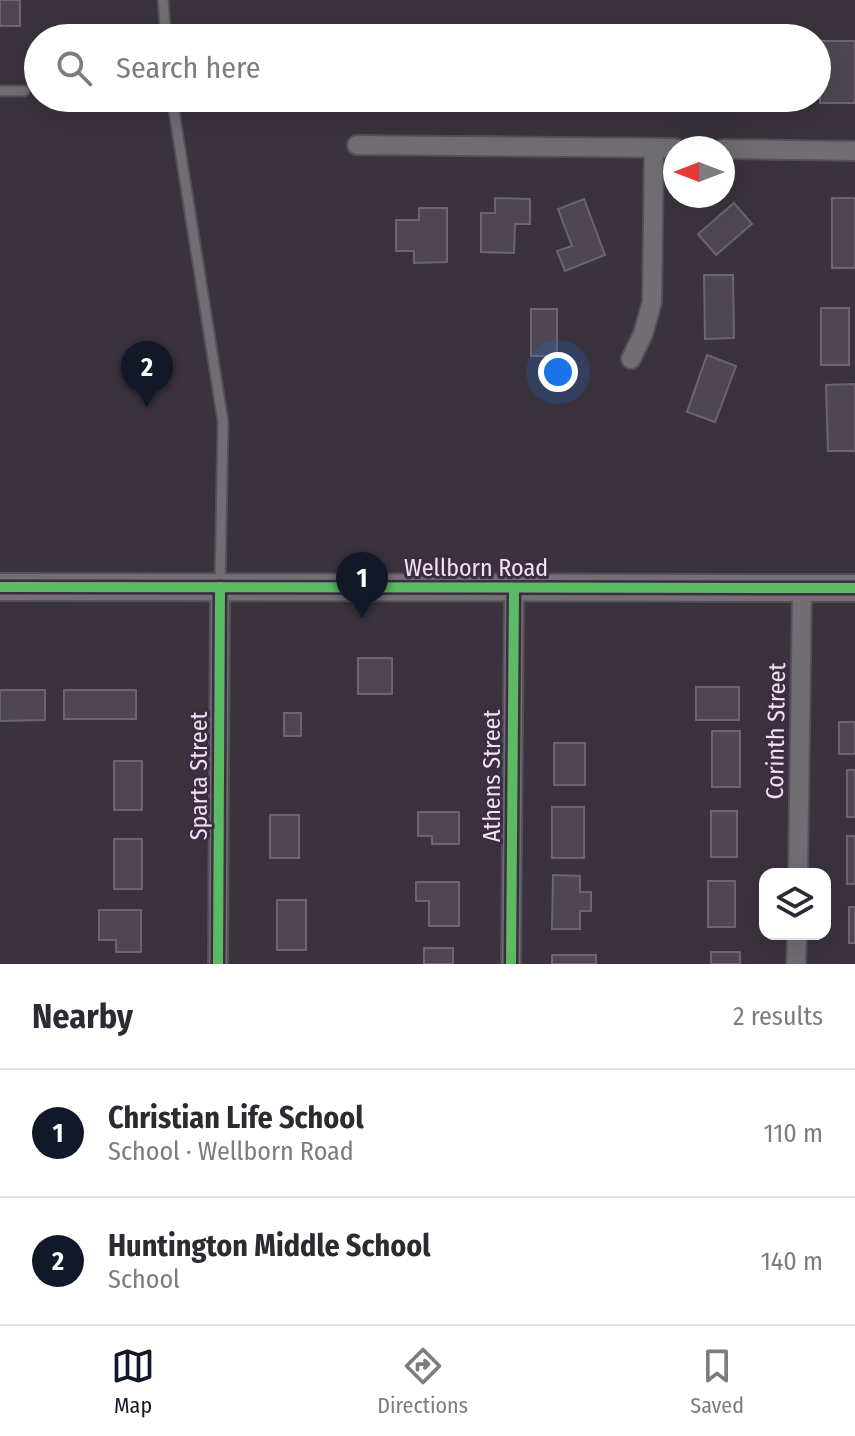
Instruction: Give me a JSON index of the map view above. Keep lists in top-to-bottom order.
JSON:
{
  "streets": {
    "street": [
      "Wellborn Road",
      "Corinth Street",
      "Sparta Street",
      "Athens Street"
    ]
  },
  "crossings": [
    ["Wellborn Road", "Corinth Street"],
    ["Wellborn Road", "Sparta Street"],
    ["Wellborn Road", "Athens Street"]
  ],
  "north": "left",
  "page": {
    "search": "Search here",
    "pins": ["2", "1"],
    "heading": ["Nearby", "2 results"],
    "list": [
      {
        "mark": "1",
        "name": "Christian Life School",
        "note": "School · Wellborn Road",
        "value": "110 m"
      },
      {
        "mark": "2",
        "name": "Huntington Middle School",
        "note": "School",
        "value": "140 m"
      }
    ],
    "nav": ["Map", "Directions", "Saved"]
  }
}
